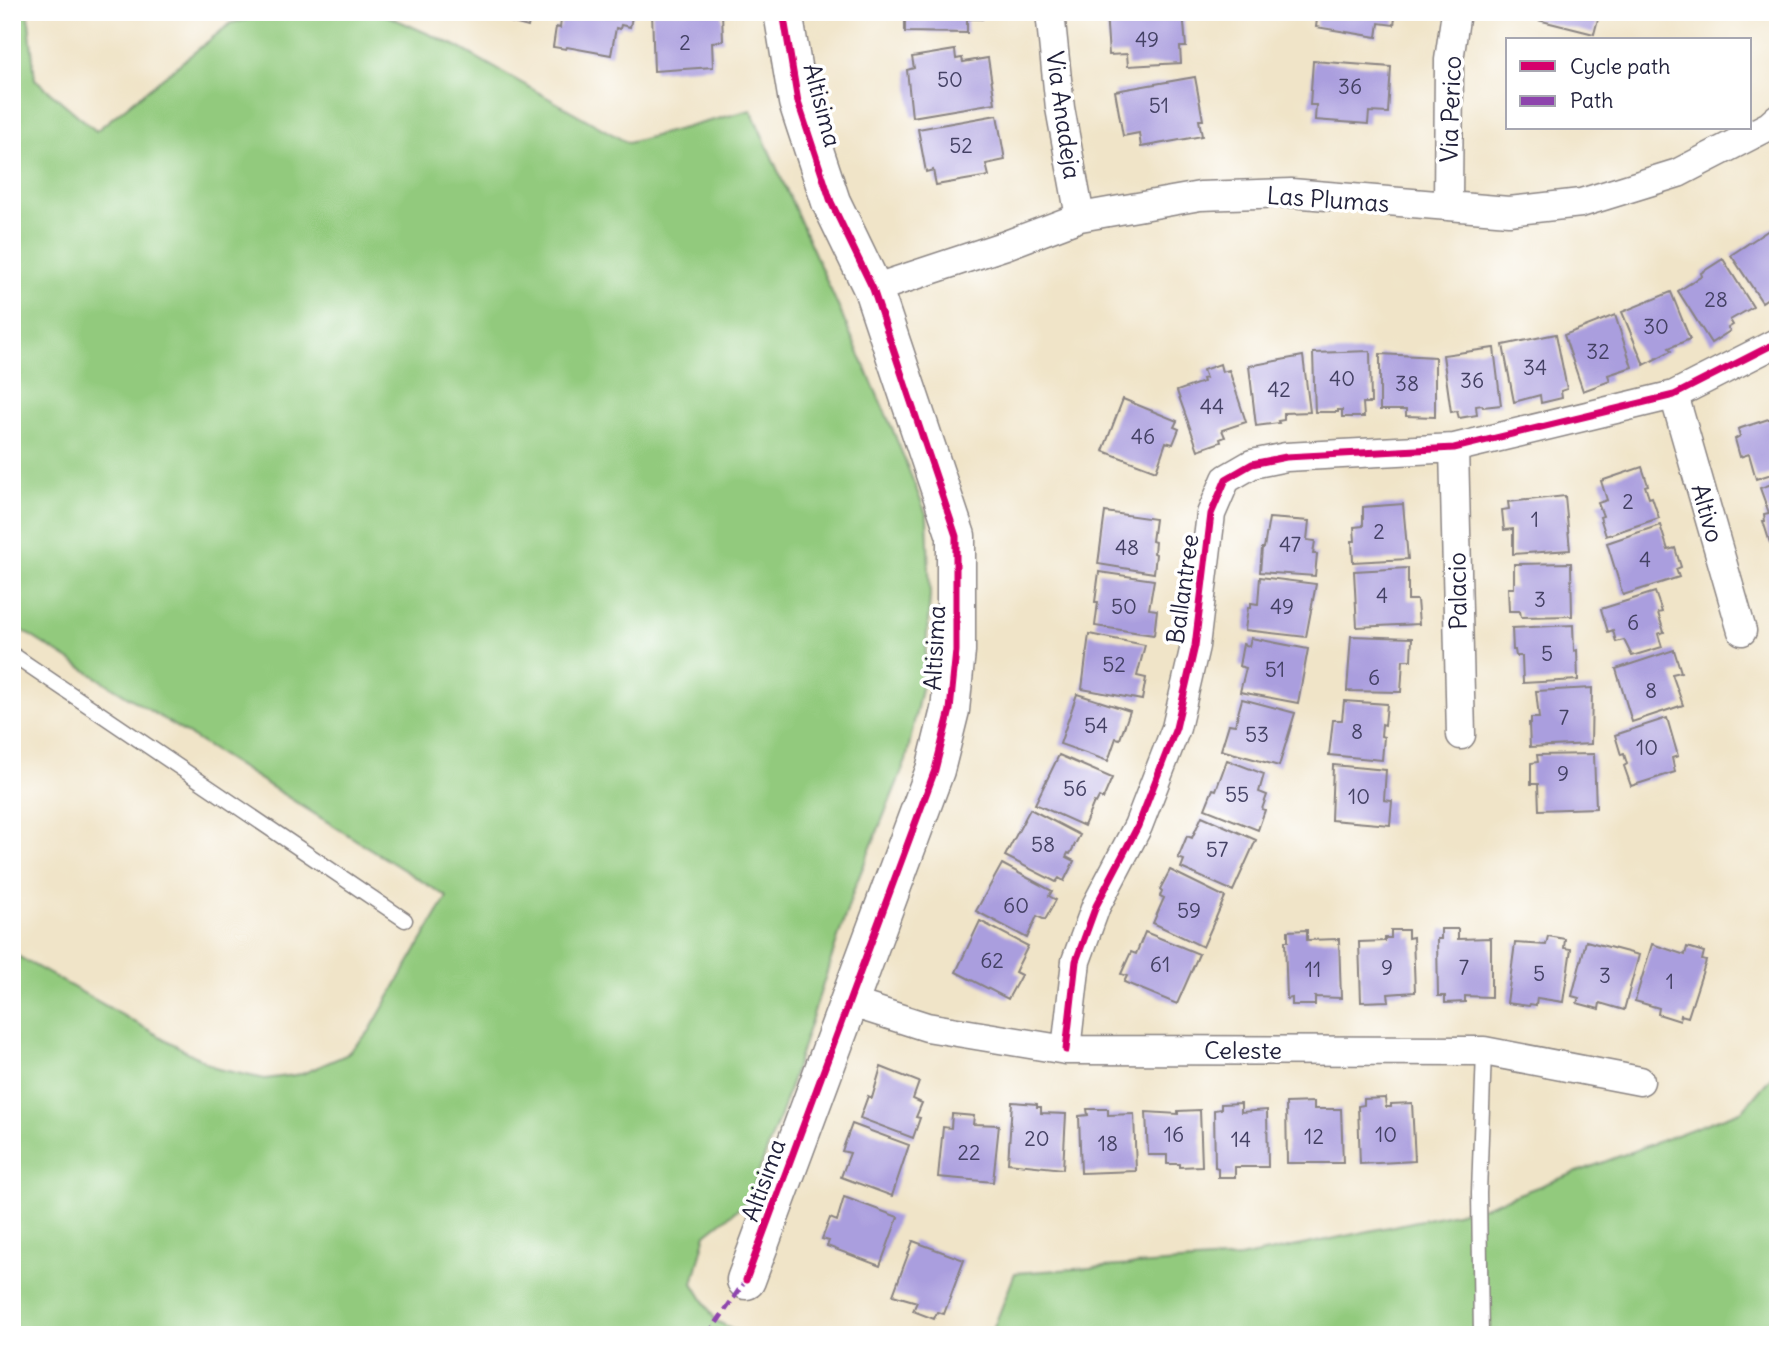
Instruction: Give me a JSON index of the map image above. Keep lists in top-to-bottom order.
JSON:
{
  "streets": {
    "street": [
      "Altisima",
      "Via Perico",
      "Via Anadeja",
      "Las Plumas",
      "Altivo",
      "Ballantree",
      "Palacio",
      "Celeste"
    ]
  },
  "crossings": [
    ["Altisima", "Las Plumas"],
    ["Altisima", "Celeste"],
    ["Via Perico", "Las Plumas"],
    ["Via Anadeja", "Las Plumas"],
    ["Altivo", "Ballantree"],
    ["Ballantree", "Palacio"],
    ["Ballantree", "Celeste"]
  ],
  "house_numbers": [
    "49",
    "2",
    "50",
    "36",
    "51",
    "52",
    "28",
    "30",
    "32",
    "34",
    "40",
    "36",
    "38",
    "42",
    "44",
    "46",
    "2",
    "1",
    "2",
    "47",
    "48",
    "4",
    "4",
    "3",
    "50",
    "49",
    "6",
    "5",
    "52",
    "51",
    "6",
    "8",
    "7",
    "54",
    "8",
    "53",
    "10",
    "9",
    "56",
    "55",
    "10",
    "58",
    "57",
    "60",
    "59",
    "62",
    "61",
    "9",
    "7",
    "11",
    "5",
    "3",
    "1",
    "16",
    "10",
    "12",
    "20",
    "14",
    "18",
    "22"
  ],
  "legend": ["Cycle path", "Path"]
}
